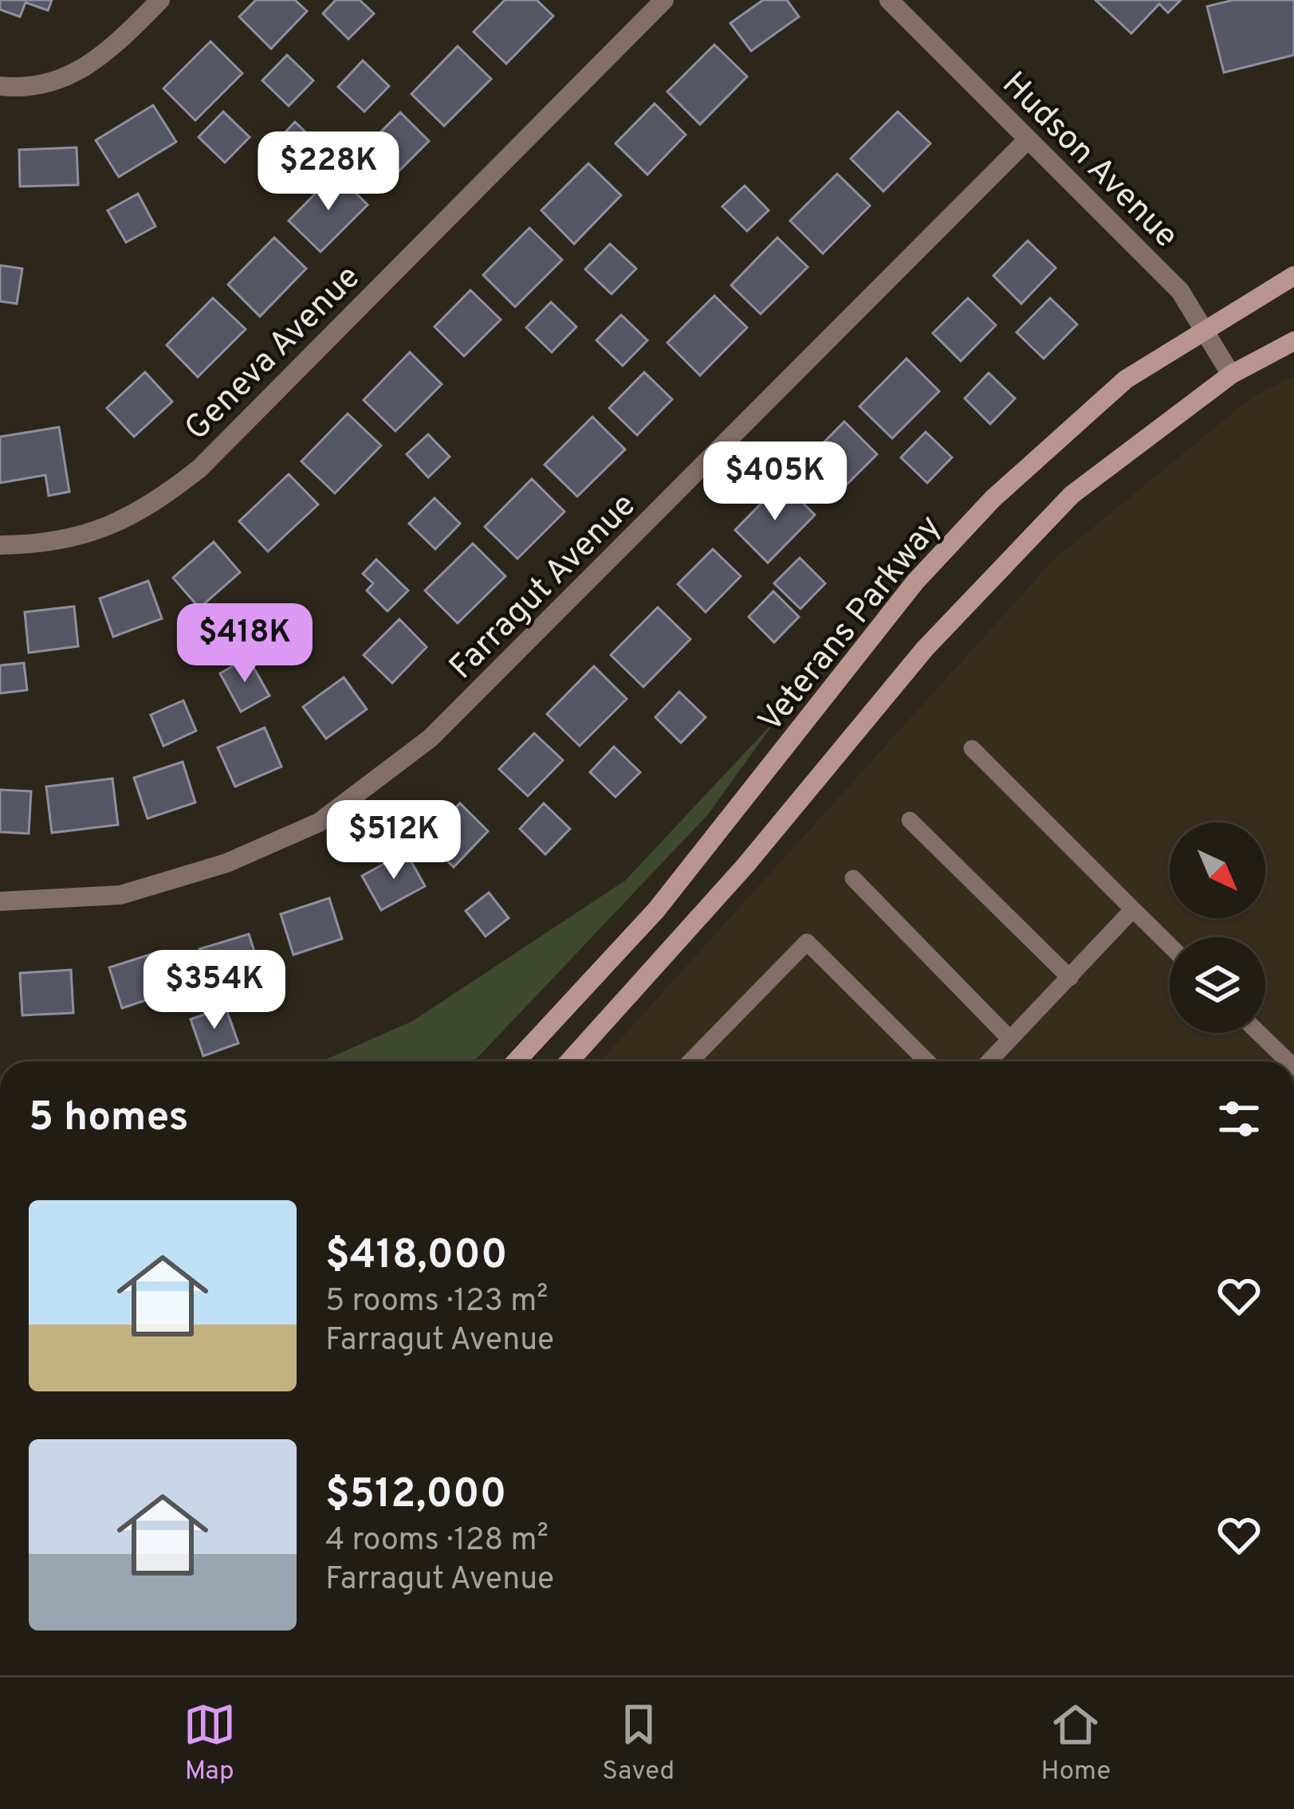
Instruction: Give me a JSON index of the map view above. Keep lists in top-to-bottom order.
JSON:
{
  "streets": {
    "main road": ["Veterans Parkway"],
    "street": ["Hudson Avenue", "Geneva Avenue", "Farragut Avenue"]
  },
  "crossings": [
    ["Hudson Avenue", "Farragut Avenue"],
    ["Hudson Avenue", "Veterans Parkway"]
  ],
  "north": "bottom right",
  "page": {
    "price": [
      "$228K",
      "$405K",
      "$418K",
      "$512K",
      "$354K"
    ],
    "heading": "5 homes",
    "list": [
      {
        "name": "$418,000",
        "note": "5 rooms · 123 m² · Farragut Avenue"
      },
      {
        "name": "$512,000",
        "note": "4 rooms · 128 m² · Farragut Avenue"
      }
    ],
    "tabs": ["Map", "Saved", "Home"]
  }
}
